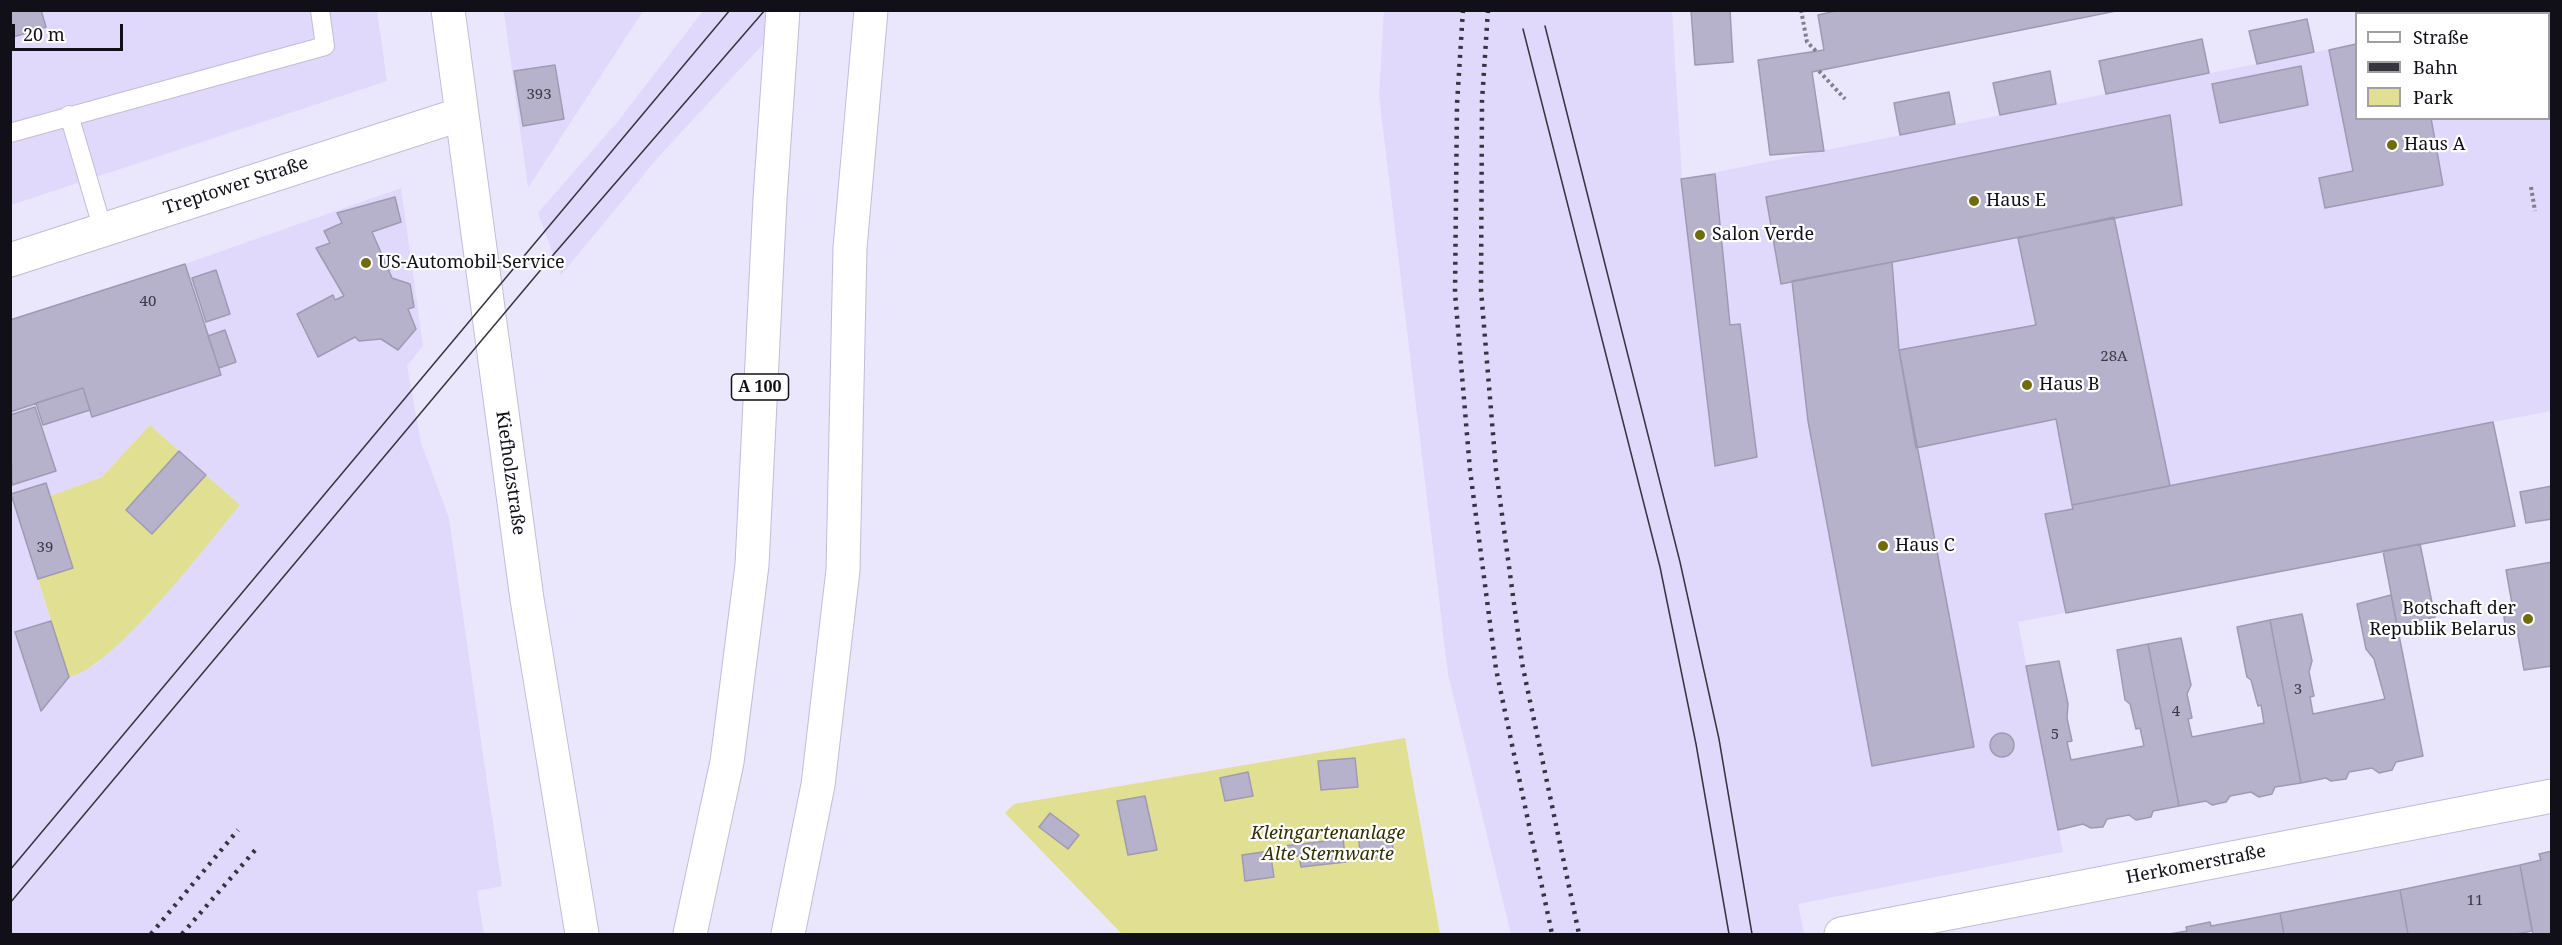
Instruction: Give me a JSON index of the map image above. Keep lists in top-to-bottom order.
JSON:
{
  "streets": {
    "main road": [
      "Treptower Straße",
      "A 100",
      "Kiefholzstraße",
      "Herkomerstraße"
    ]
  },
  "crossings": [
    ["Treptower Straße", "Kiefholzstraße"]
  ],
  "parks": ["Kleingartenanlage Alte Sternwarte"],
  "places": [
    "Haus A",
    "Haus E",
    "Salon Verde",
    "US-Automobil-Service",
    "Haus B",
    "Haus C",
    "Botschaft der Republik Belarus"
  ],
  "house_numbers": [
    "393",
    "40",
    "28A",
    "39",
    "3",
    "4",
    "5",
    "11"
  ],
  "legend": ["Straße", "Bahn", "Park"],
  "scale_bar": "20 m"
}
